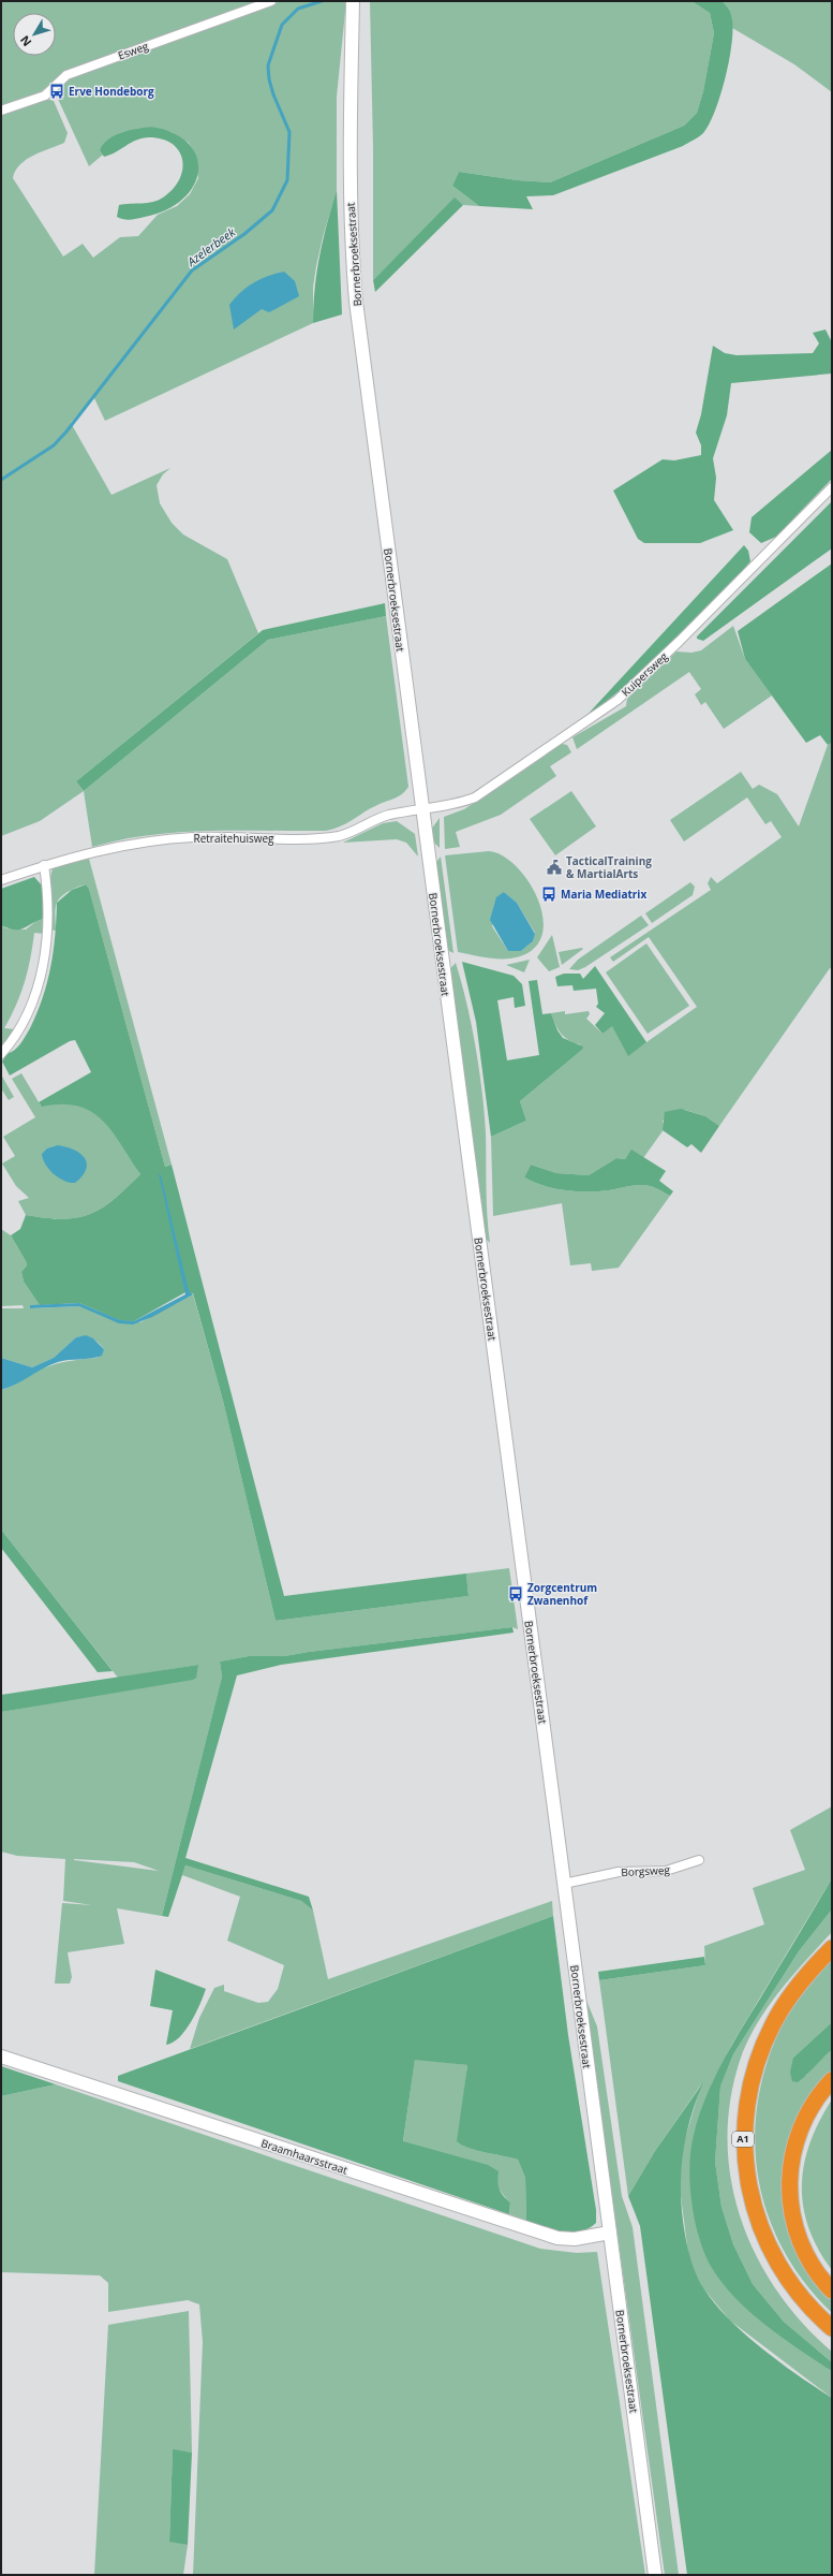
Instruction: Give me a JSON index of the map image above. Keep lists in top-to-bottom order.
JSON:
{
  "streets": {
    "highway": ["A1"],
    "main road": ["Bornerbroeksestraat", "Braamhaarsstraat"],
    "street": [
      "Esweg",
      "Kuipersweg",
      "Retraitehuisweg",
      "Borgsweg"
    ]
  },
  "crossings": [
    ["Bornerbroeksestraat", "Kuipersweg"],
    ["Bornerbroeksestraat", "Retraitehuisweg"],
    ["Bornerbroeksestraat", "Borgsweg"],
    ["Bornerbroeksestraat", "Braamhaarsstraat"],
    ["Kuipersweg", "Retraitehuisweg"]
  ],
  "water": ["Azelerbeek"],
  "places": {
    "bus stop": ["Erve Hondeborg", "Maria Mediatrix", "Zorgcentrum Zwanenhof"],
    "public building": ["TacticalTraining & MartialArts"]
  },
  "north": "bottom left"
}
